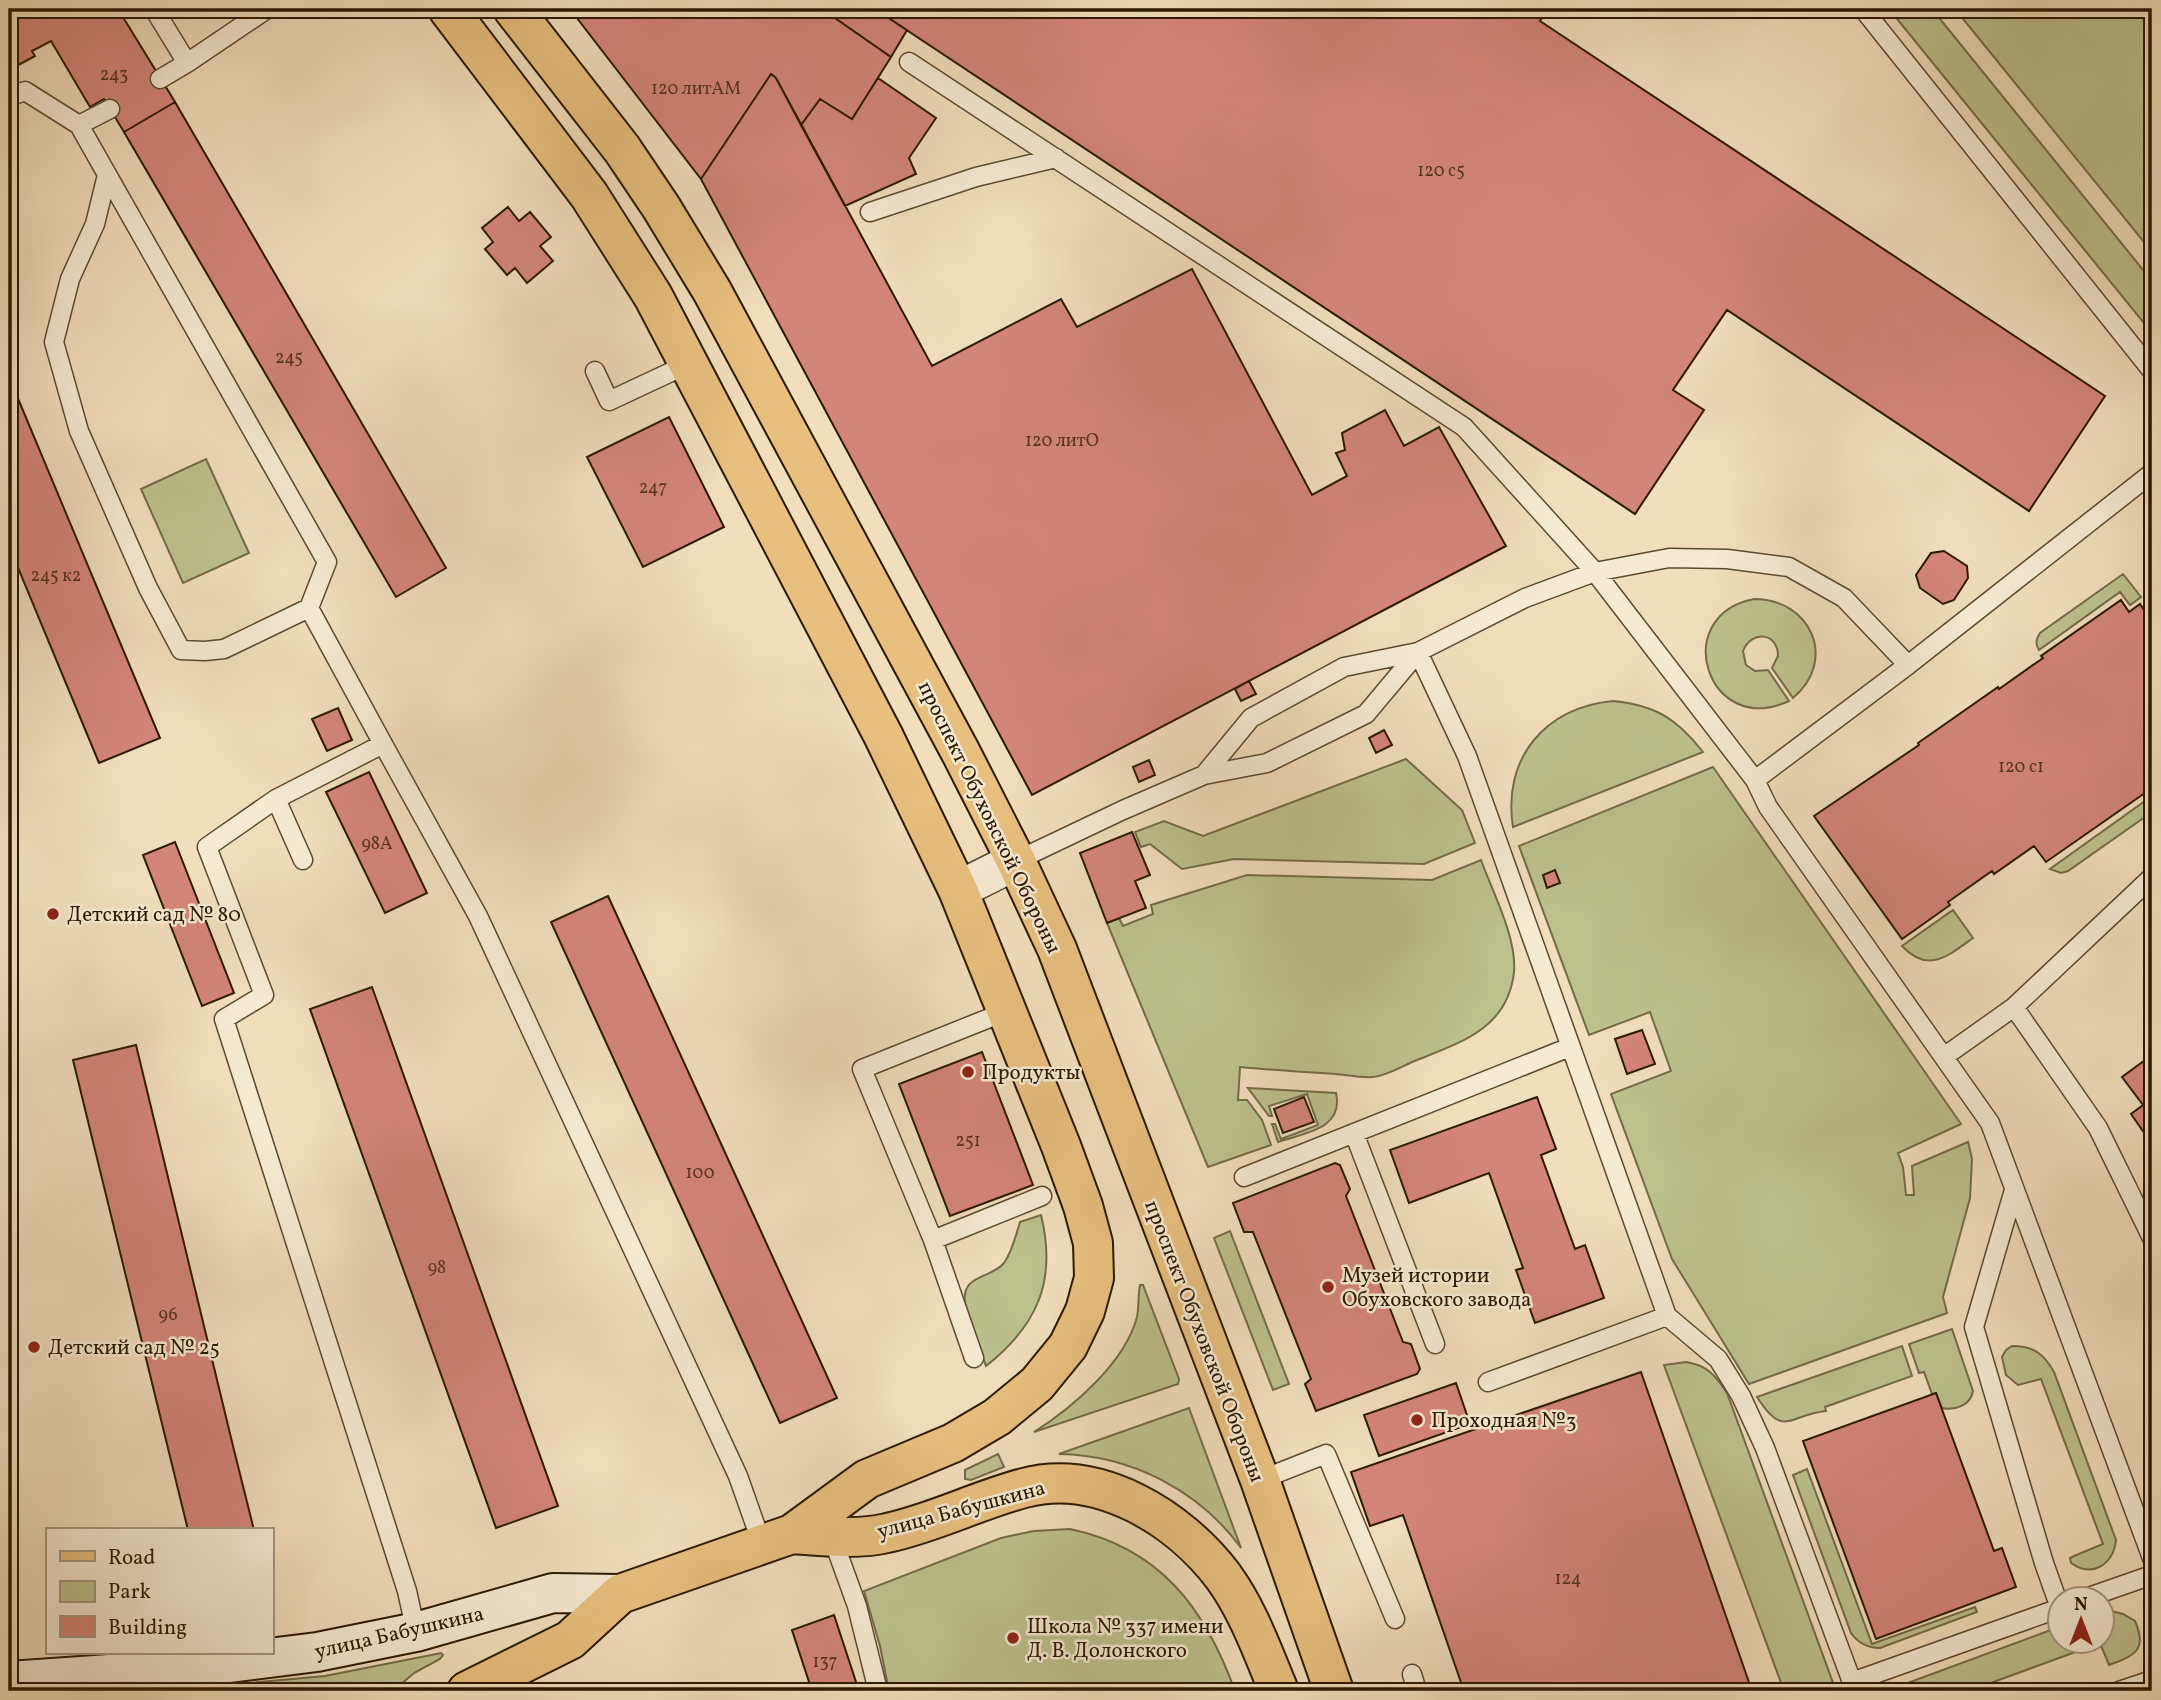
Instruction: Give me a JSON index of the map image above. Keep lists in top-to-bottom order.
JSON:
{
  "streets": {
    "main road": ["проспект Обуховской Обороны", "улица Бабушкина"]
  },
  "places": [
    "Детский сад № 80",
    "Продукты",
    "Музей истории Обуховского завода",
    "Детский сад № 25",
    "Проходная №3",
    "Школа № 337 имени Д. В. Долонского"
  ],
  "house_numbers": [
    "243",
    "120 литАМ",
    "120 с5",
    "245",
    "120 литО",
    "247",
    "245 к2",
    "120 с1",
    "98А",
    "251",
    "100",
    "98",
    "96",
    "124",
    "137"
  ],
  "legend": ["Road", "Park", "Building"],
  "north": "top"
}
